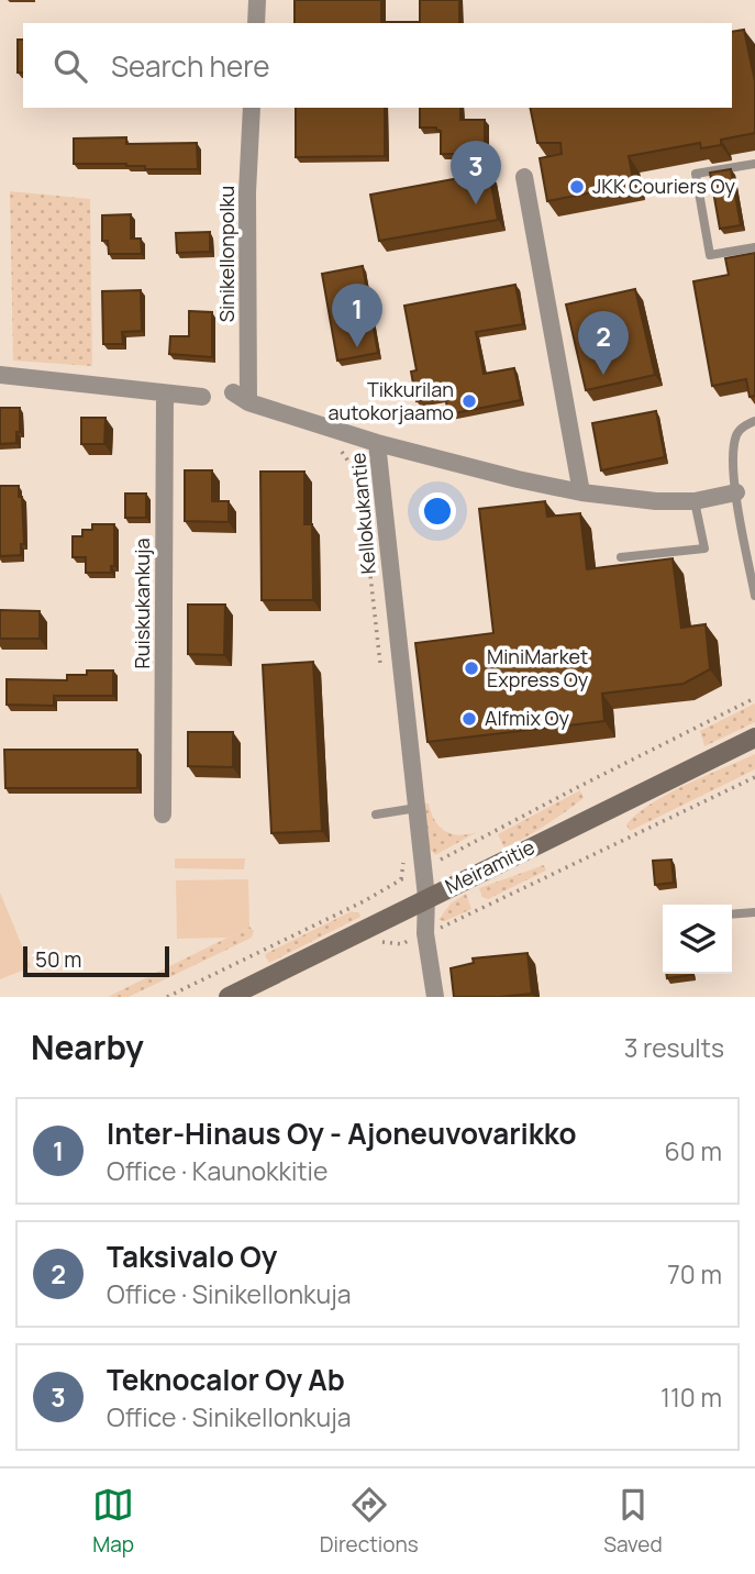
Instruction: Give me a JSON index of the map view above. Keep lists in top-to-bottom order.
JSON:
{
  "streets": {
    "main road": ["Meiramitie"],
    "street": ["Sinikellonpolku", "Kellokukantie", "Ruiskukankuja"]
  },
  "crossings": [
    ["Kellokukantie", "Meiramitie"]
  ],
  "places": [
    "JKK Couriers Oy",
    "Tikkurilan autokorjaamo",
    "MiniMarket Express Oy",
    "Alfmix Oy"
  ],
  "scale_bar": "50 m",
  "page": {
    "search": "Search here",
    "pins": ["3", "1", "2"],
    "scale": "50 m",
    "heading": ["Nearby", "3 results"],
    "list": [
      {
        "mark": "1",
        "name": "Inter-Hinaus Oy - Ajoneuvovarikko",
        "note": "Office · Kaunokkitie",
        "value": "60 m"
      },
      {
        "mark": "2",
        "name": "Taksivalo Oy",
        "note": "Office · Sinikellonkuja",
        "value": "70 m"
      },
      {
        "mark": "3",
        "name": "Teknocalor Oy Ab",
        "note": "Office · Sinikellonkuja",
        "value": "110 m"
      }
    ],
    "nav": ["Map", "Directions", "Saved"]
  }
}
